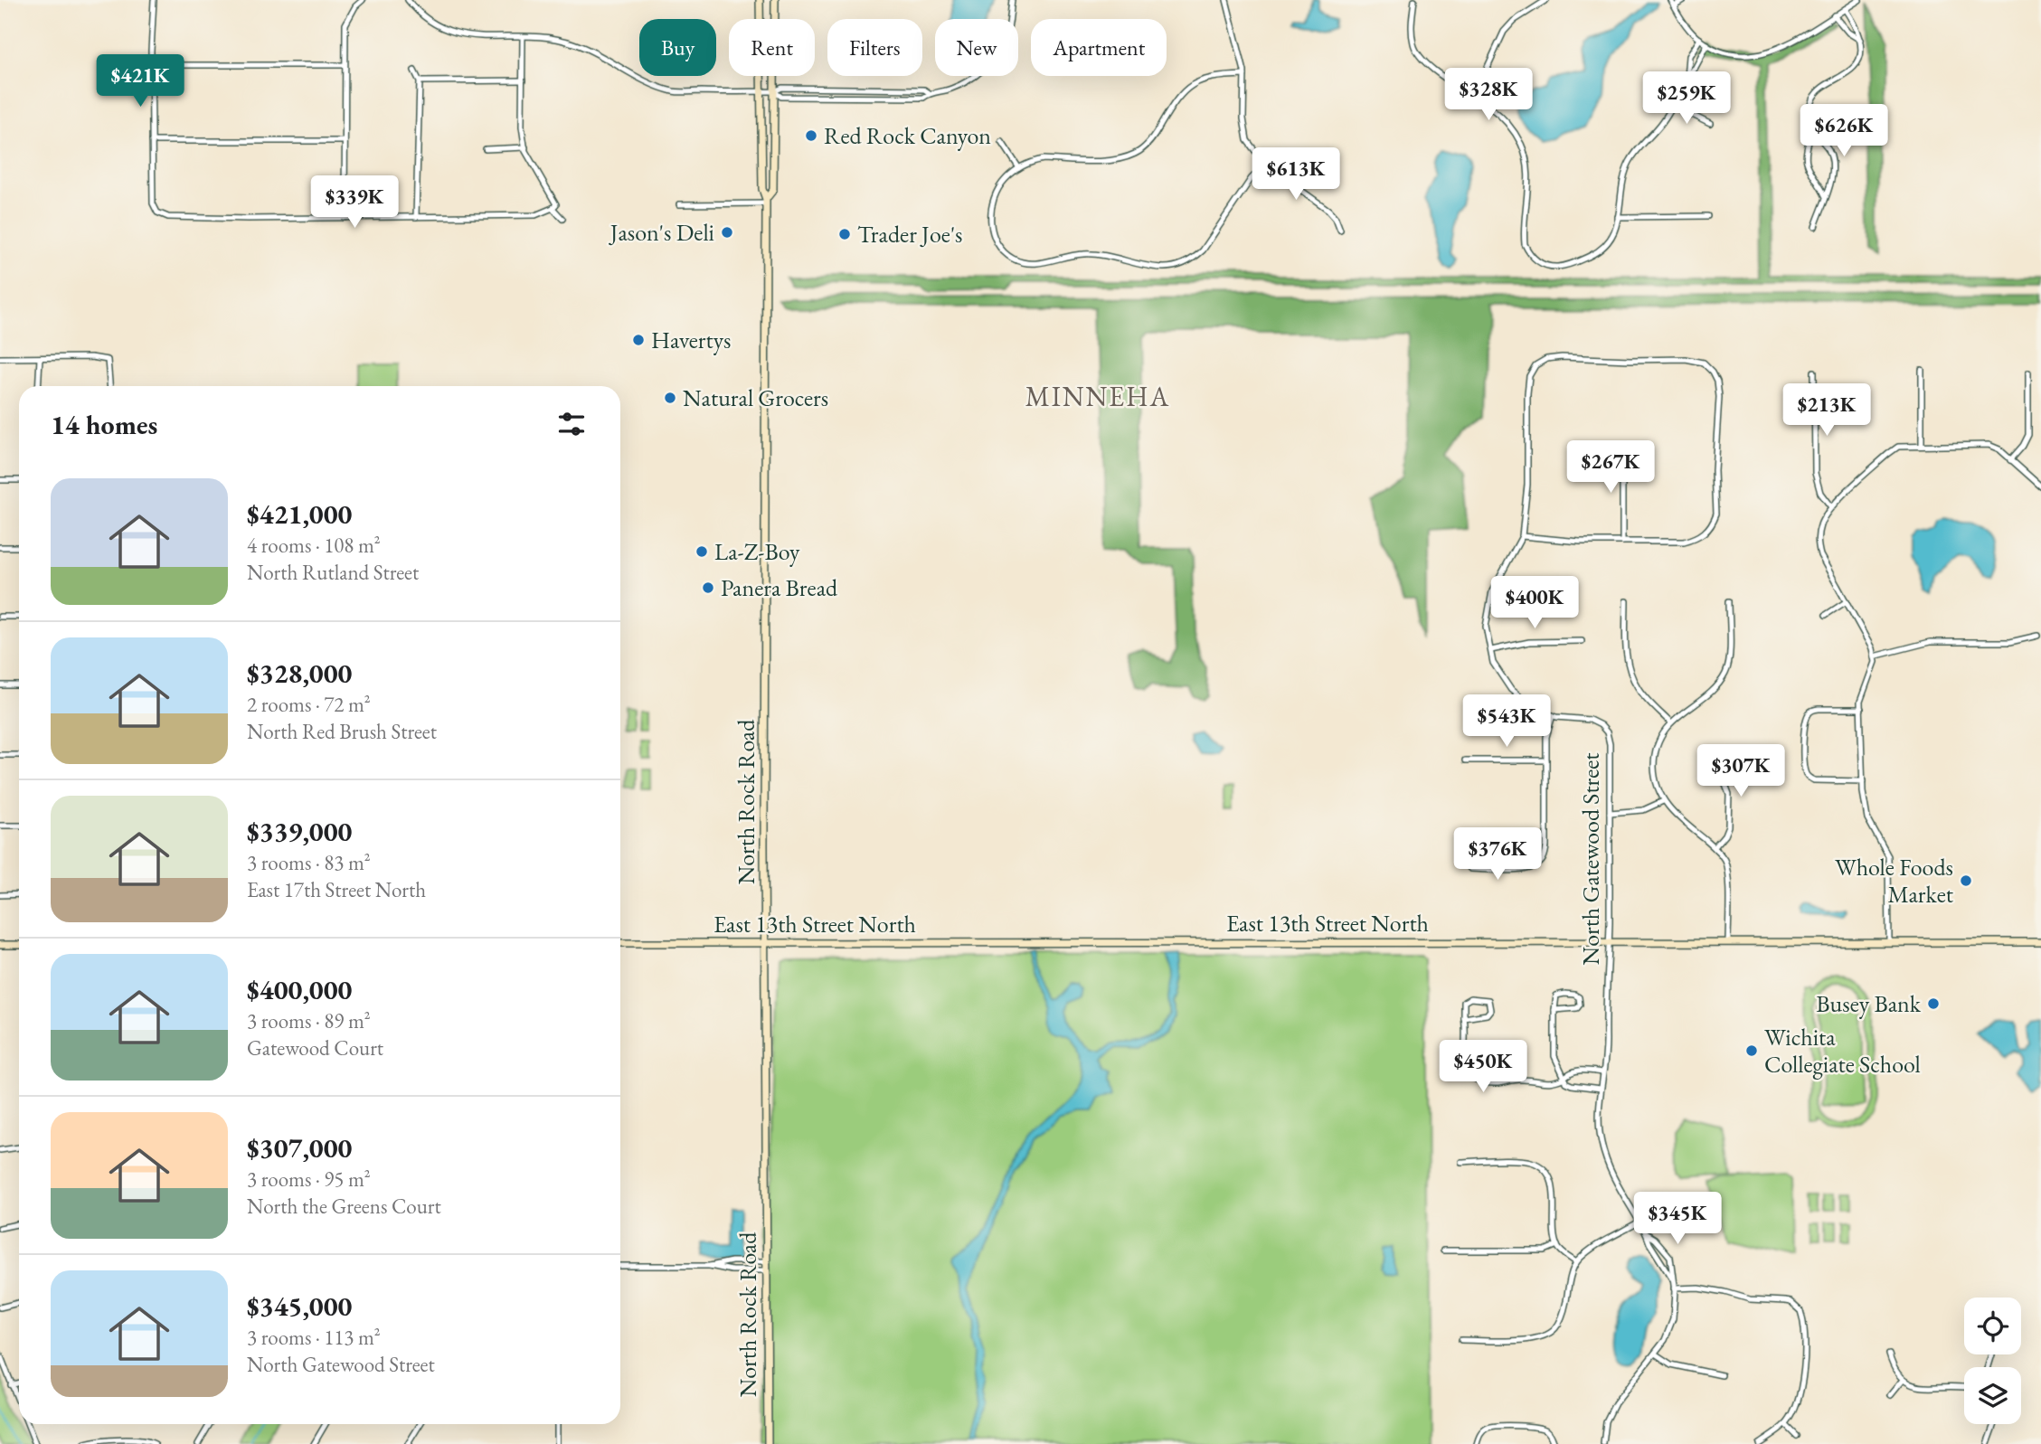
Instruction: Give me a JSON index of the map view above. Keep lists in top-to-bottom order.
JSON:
{
  "streets": {
    "main road": ["North Rock Road", "East 13th Street North"],
    "street": ["North Gatewood Street"]
  },
  "crossings": [
    ["North Rock Road", "East 13th Street North"],
    ["North Gatewood Street", "East 13th Street North"]
  ],
  "districts": ["MINNEHA"],
  "places": [
    "Red Rock Canyon",
    "Jason's Deli",
    "Trader Joe's",
    "Havertys",
    "Natural Grocers",
    "La-Z-Boy",
    "Panera Bread",
    "Whole Foods Market",
    "Busey Bank",
    "Wichita Collegiate School"
  ],
  "page": {
    "chip": [
      "Buy",
      "Rent",
      "Filters",
      "New",
      "Apartment"
    ],
    "price": [
      "$421K",
      "$328K",
      "$259K",
      "$626K",
      "$613K",
      "$339K",
      "$213K",
      "$267K",
      "$400K",
      "$543K",
      "$307K",
      "$376K",
      "$450K",
      "$345K"
    ],
    "heading": "14 homes",
    "list": [
      {
        "name": "$421,000",
        "note": "4 rooms · 108 m² · North Rutland Street"
      },
      {
        "name": "$328,000",
        "note": "2 rooms · 72 m² · North Red Brush Street"
      },
      {
        "name": "$339,000",
        "note": "3 rooms · 83 m² · East 17th Street North"
      },
      {
        "name": "$400,000",
        "note": "3 rooms · 89 m² · Gatewood Court"
      },
      {
        "name": "$307,000",
        "note": "3 rooms · 95 m² · North the Greens Court"
      },
      {
        "name": "$345,000",
        "note": "3 rooms · 113 m² · North Gatewood Street"
      }
    ]
  }
}
